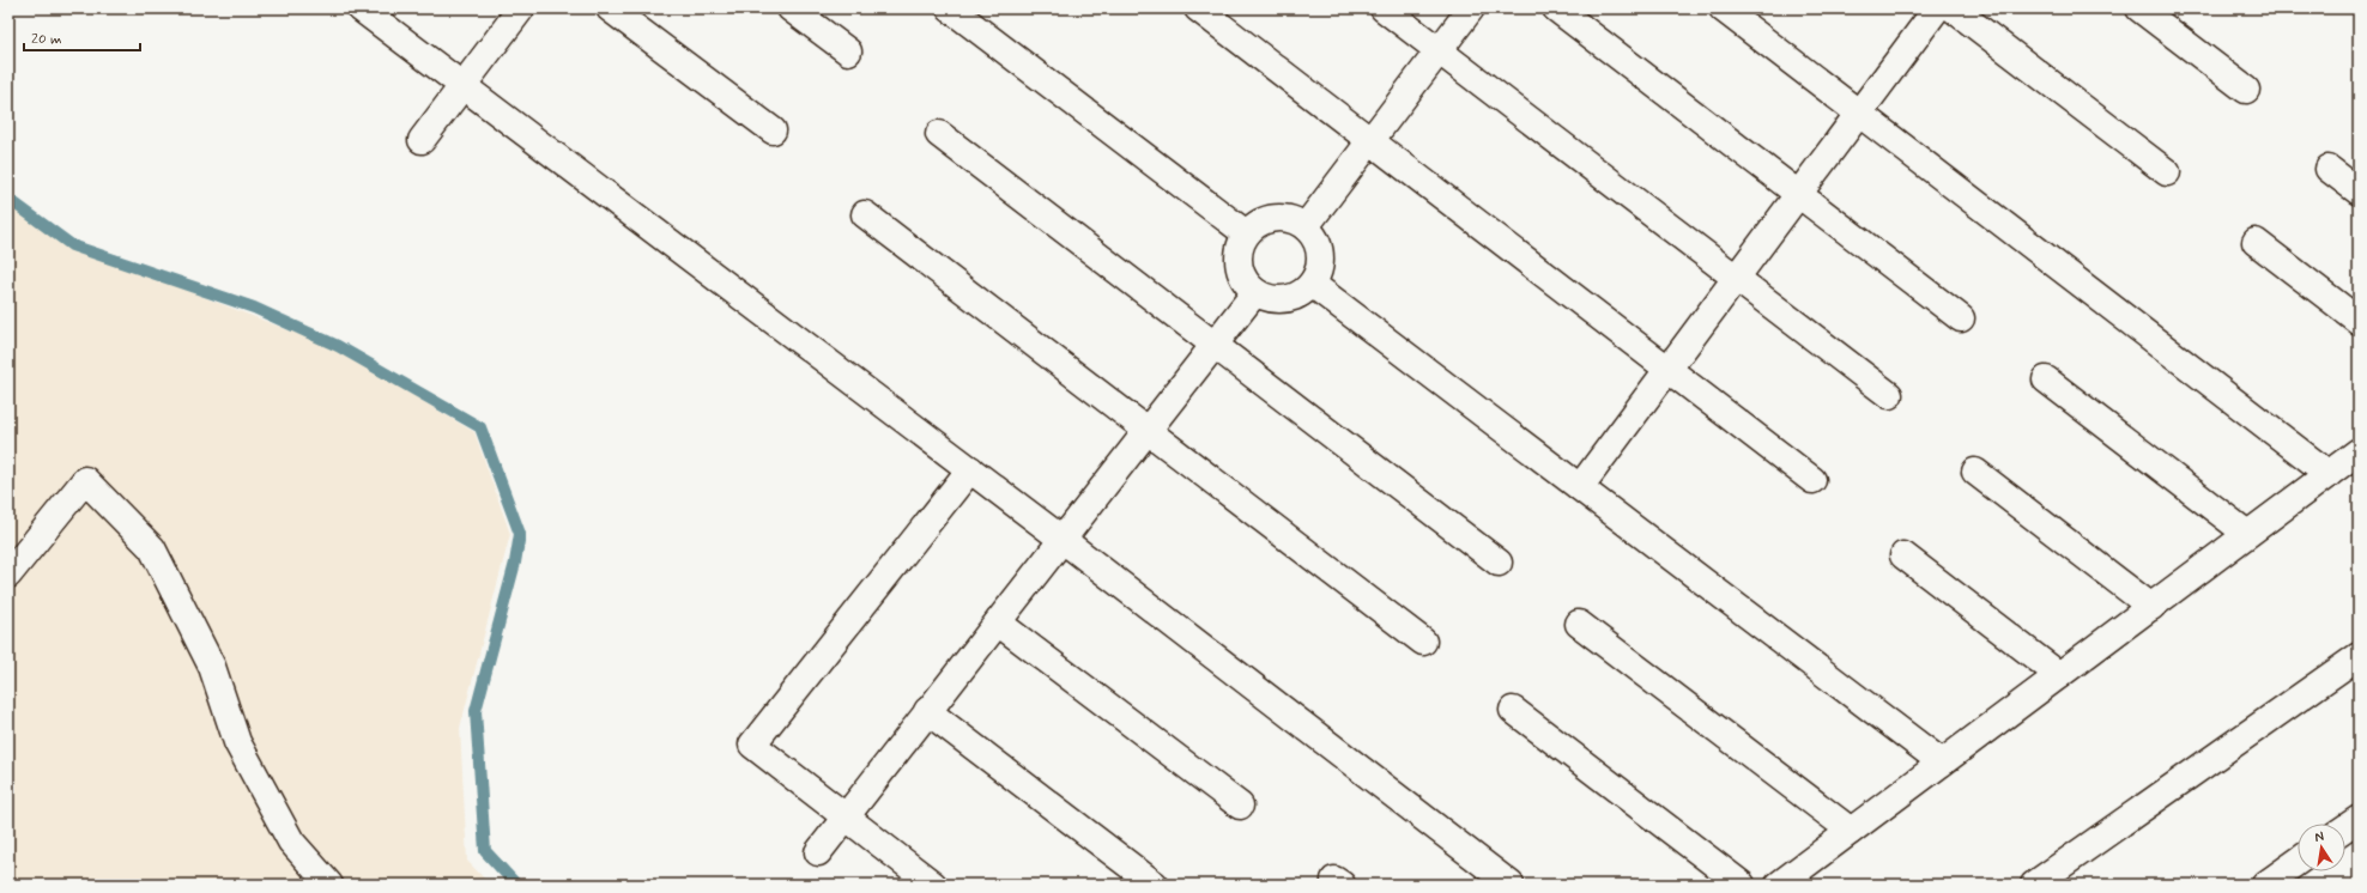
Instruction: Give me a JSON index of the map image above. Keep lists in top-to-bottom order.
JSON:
{
  "scale_bar": "20 m",
  "north": "top"
}
